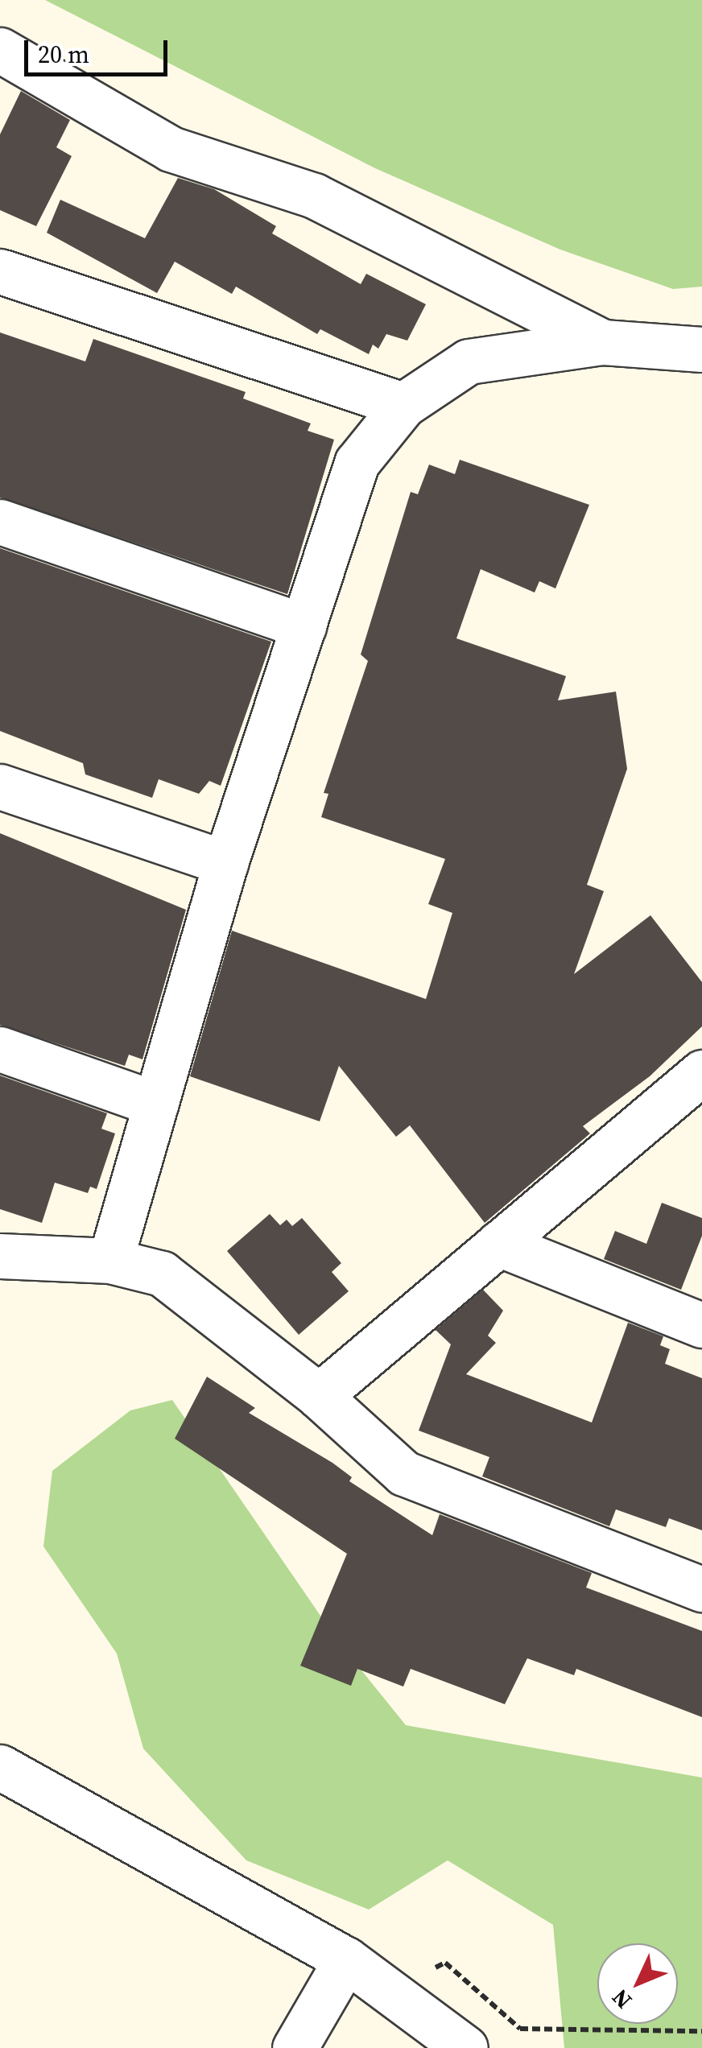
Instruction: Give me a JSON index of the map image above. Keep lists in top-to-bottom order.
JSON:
{
  "scale_bar": "20 m",
  "north": "bottom left"
}
